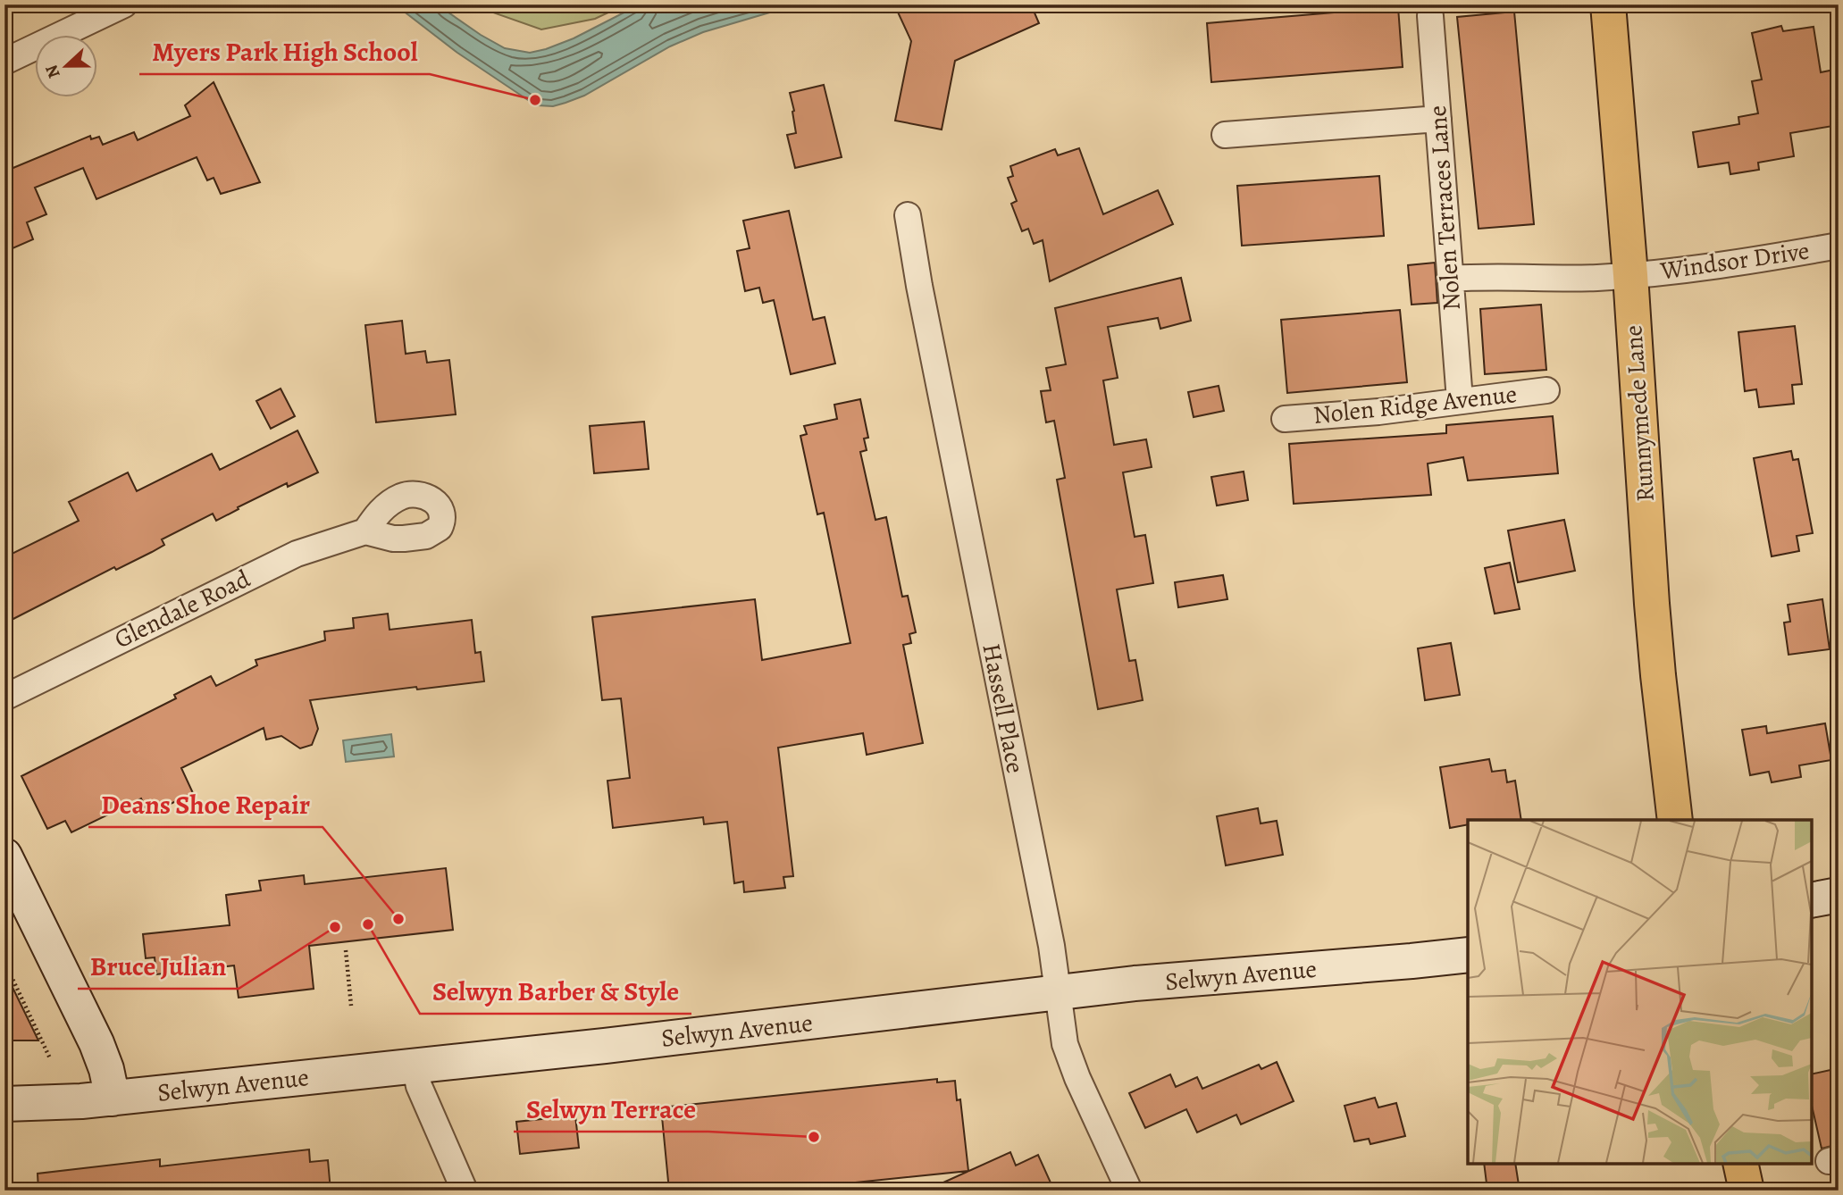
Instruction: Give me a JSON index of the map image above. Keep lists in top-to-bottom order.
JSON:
{
  "streets": {
    "main road": ["Runnymede Lane"],
    "street": [
      "Nolen Terraces Lane",
      "Windsor Drive",
      "Nolen Ridge Avenue",
      "Glendale Road",
      "Hassell Place",
      "Selwyn Avenue"
    ]
  },
  "crossings": [
    ["Nolen Terraces Lane", "Windsor Drive"],
    ["Nolen Terraces Lane", "Nolen Ridge Avenue"],
    ["Windsor Drive", "Runnymede Lane"],
    ["Hassell Place", "Selwyn Avenue"]
  ],
  "places": [
    "Myers Park High School",
    "Deans Shoe Repair",
    "Selwyn Barber & Style",
    "Bruce Julian",
    "Selwyn Terrace"
  ],
  "north": "left"
}
